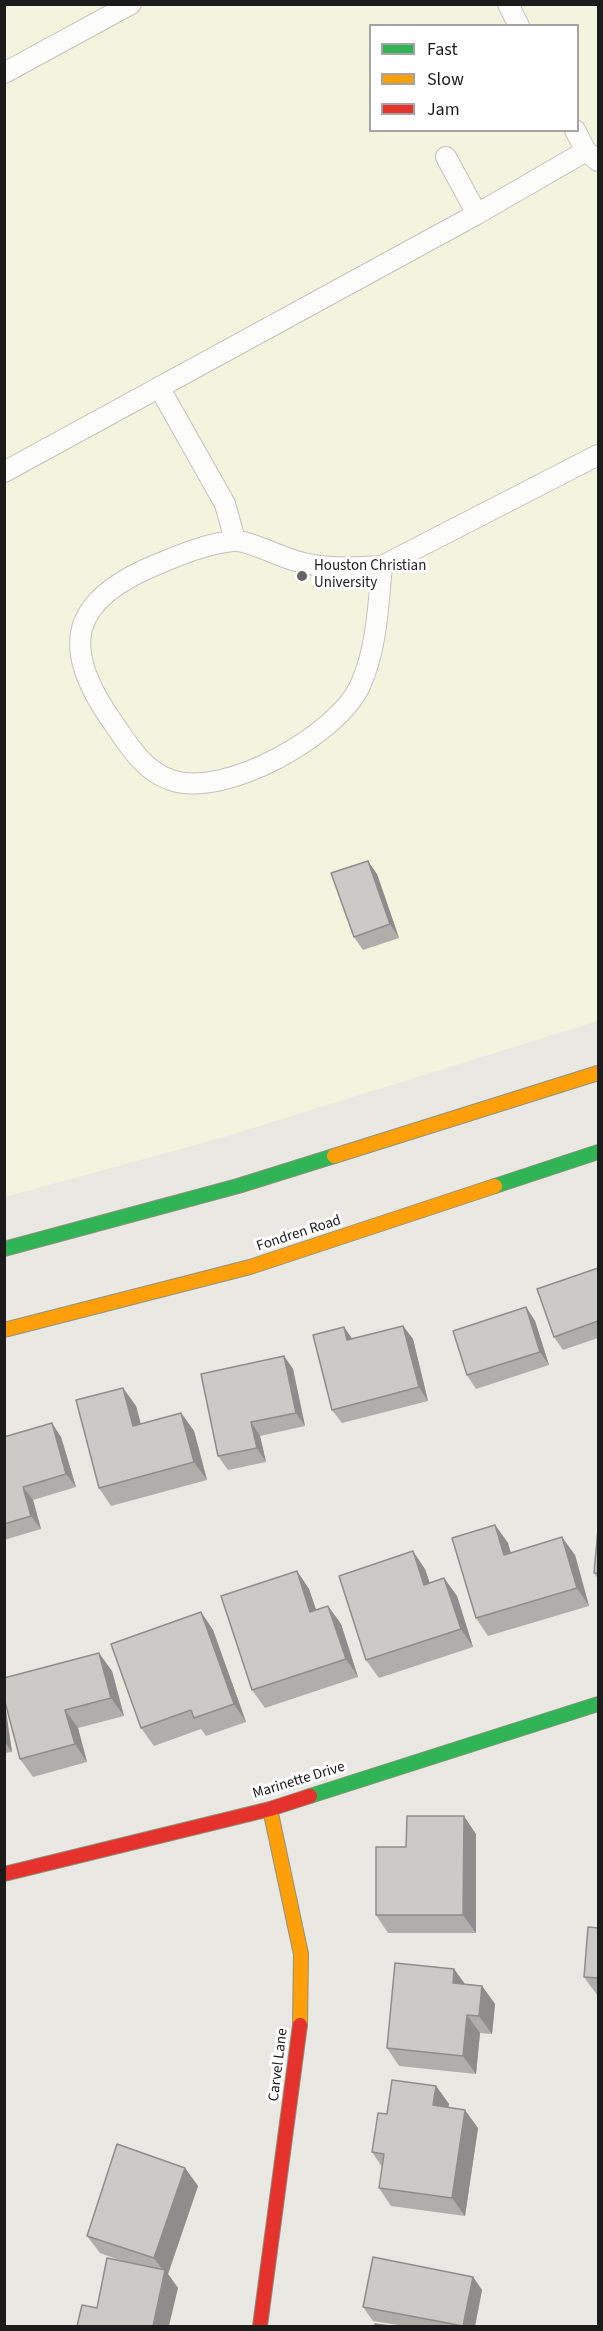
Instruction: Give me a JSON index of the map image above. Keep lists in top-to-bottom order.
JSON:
{
  "streets": {
    "main road": ["Fondren Road", "Marinette Drive", "Carvel Lane"]
  },
  "crossings": [
    ["Marinette Drive", "Carvel Lane"]
  ],
  "places": ["Houston Christian University"],
  "legend": ["Fast", "Slow", "Jam"]
}
